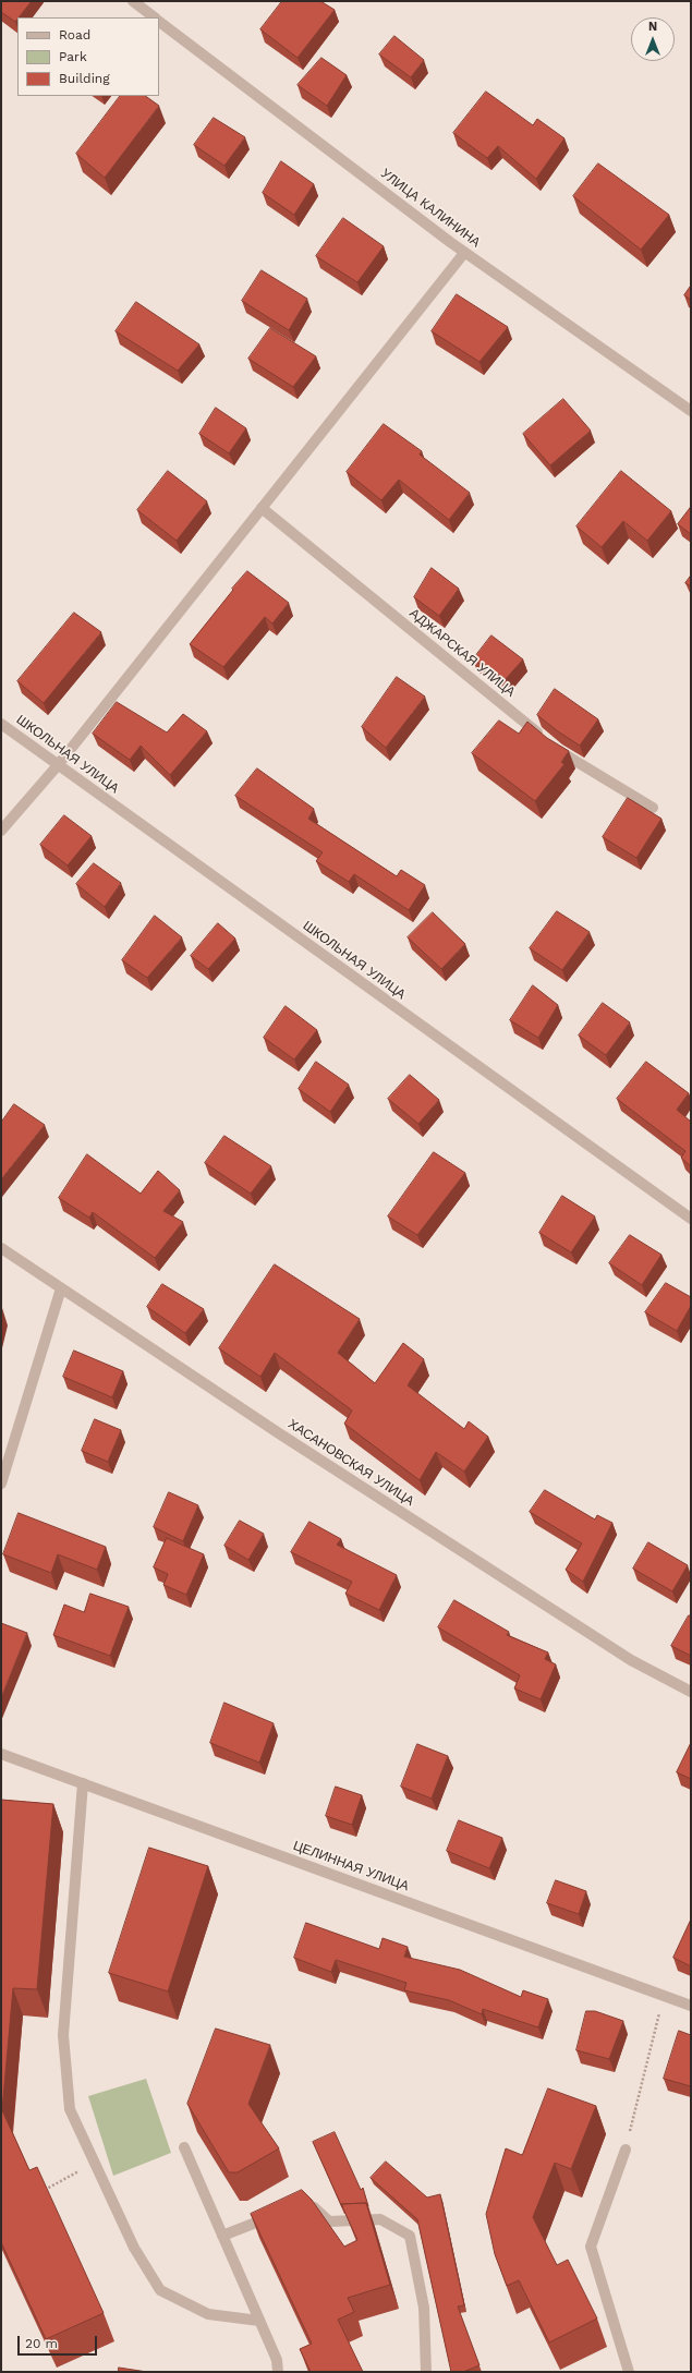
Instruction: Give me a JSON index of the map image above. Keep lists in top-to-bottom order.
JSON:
{
  "streets": {
    "street": [
      "УЛИЦА КАЛИНИНА",
      "АДЖАРСКАЯ УЛИЦА",
      "ШКОЛЬНАЯ УЛИЦА",
      "ХАСАНОВСКАЯ УЛИЦА",
      "ЦЕЛИННАЯ УЛИЦА"
    ]
  },
  "legend": ["Road", "Park", "Building"],
  "scale_bar": "20 m",
  "north": "top"
}
